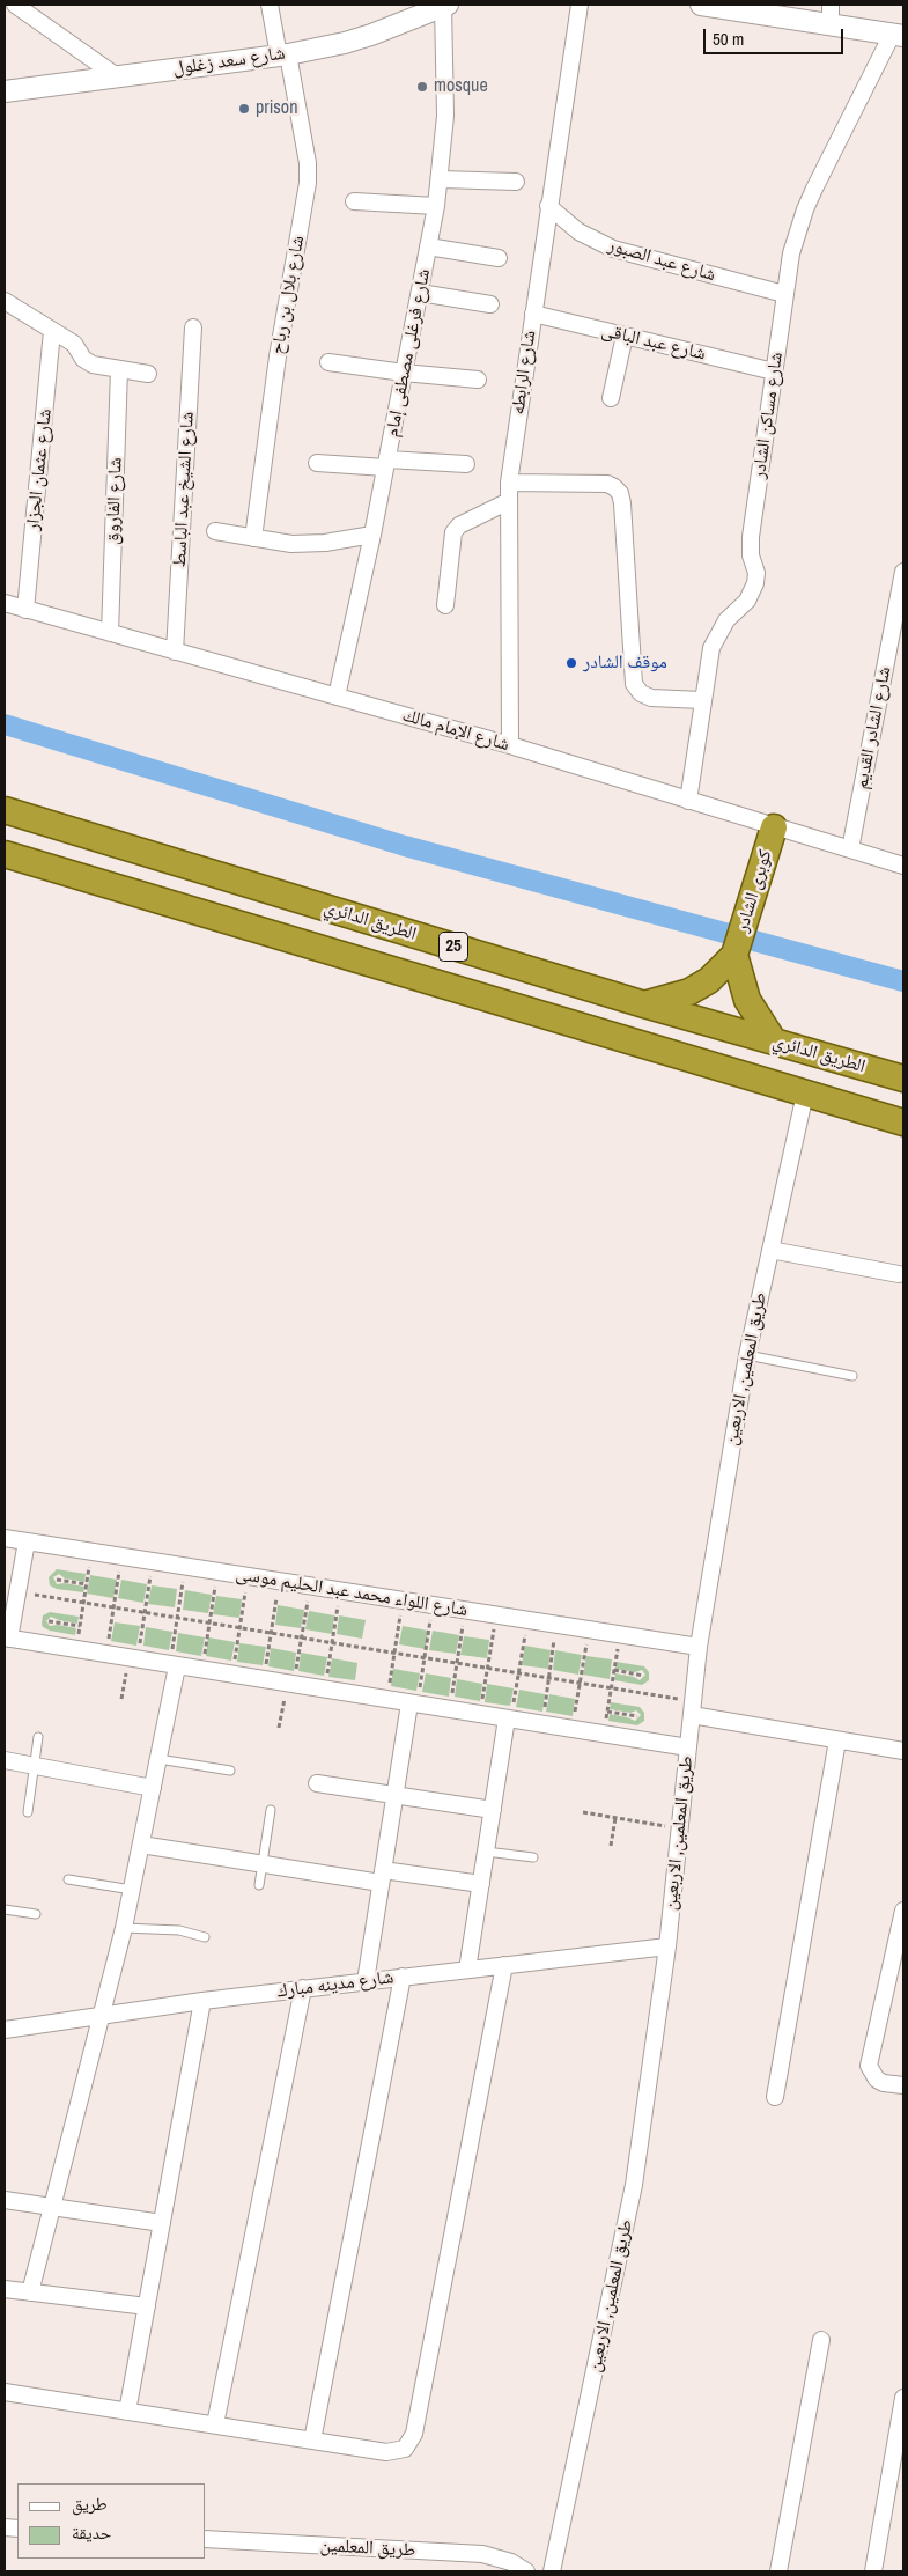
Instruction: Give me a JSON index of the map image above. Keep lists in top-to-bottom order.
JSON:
{
  "streets": {
    "highway": ["كوبرى الشادر", "الطريق الدائري", "25"],
    "street": [
      "شارع سعد زغلول",
      "شارع عبد الصبور",
      "شارع بلال بن رباح",
      "شارع عبد الباقى",
      "شارع فرغلى مصطفى إمام",
      "شارع الرابطه",
      "شارع مساكن الشادر",
      "شارع عثمان الجزار",
      "شارع الشيخ عبد الباسط",
      "شارع الفاروق",
      "شارع الشادر القديم",
      "شارع الإمام مالك",
      "طريق المعلمين, الاربعين",
      "شارع اللواء محمد عبد الحليم موسى",
      "شارع مدينه مبارك",
      "طريق المعلمين"
    ]
  },
  "crossings": [
    ["شارع سعد زغلول", "شارع بلال بن رباح"],
    ["شارع سعد زغلول", "شارع فرغلى مصطفى إمام"],
    ["شارع عبد الصبور", "شارع الرابطه"],
    ["شارع عبد الصبور", "شارع مساكن الشادر"],
    ["شارع عبد الباقى", "شارع الرابطه"],
    ["شارع عبد الباقى", "شارع مساكن الشادر"],
    ["شارع فرغلى مصطفى إمام", "شارع الإمام مالك"],
    ["شارع الرابطه", "شارع الإمام مالك"],
    ["شارع مساكن الشادر", "شارع الإمام مالك"],
    ["شارع عثمان الجزار", "شارع الإمام مالك"],
    ["شارع الشيخ عبد الباسط", "شارع الإمام مالك"],
    ["شارع الفاروق", "شارع الإمام مالك"],
    ["شارع الشادر القديم", "شارع الإمام مالك"],
    ["شارع الإمام مالك", "كوبرى الشادر"],
    ["كوبرى الشادر", "الطريق الدائري"],
    ["25", "طريق المعلمين, الاربعين"],
    ["طريق المعلمين, الاربعين", "شارع اللواء محمد عبد الحليم موسى"],
    ["طريق المعلمين, الاربعين", "شارع مدينه مبارك"]
  ],
  "places": ["mosque", "prison", "موقف الشادر"],
  "legend": ["طريق", "حديقة"],
  "scale_bar": "50 m"
}
